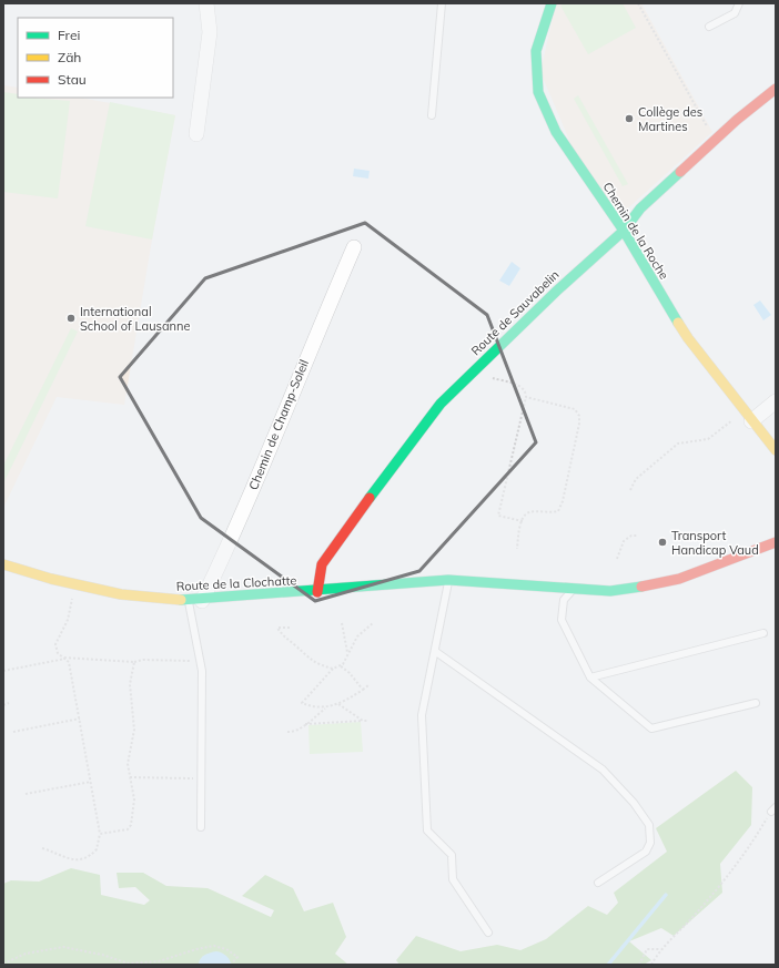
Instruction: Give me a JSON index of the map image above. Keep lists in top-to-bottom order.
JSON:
{
  "streets": {
    "street": [
      "Chemin de la Roche",
      "Route de Sauvabelin",
      "Chemin de Champ-Soleil",
      "Route de la Clochatte"
    ]
  },
  "crossings": [
    ["Chemin de la Roche", "Route de Sauvabelin"],
    ["Route de Sauvabelin", "Route de la Clochatte"],
    ["Chemin de Champ-Soleil", "Route de la Clochatte"]
  ],
  "places": ["Collège des Martines", "International School of Lausanne", "Transport Handicap Vaud"],
  "legend": ["Frei", "Zäh", "Stau"]
}
